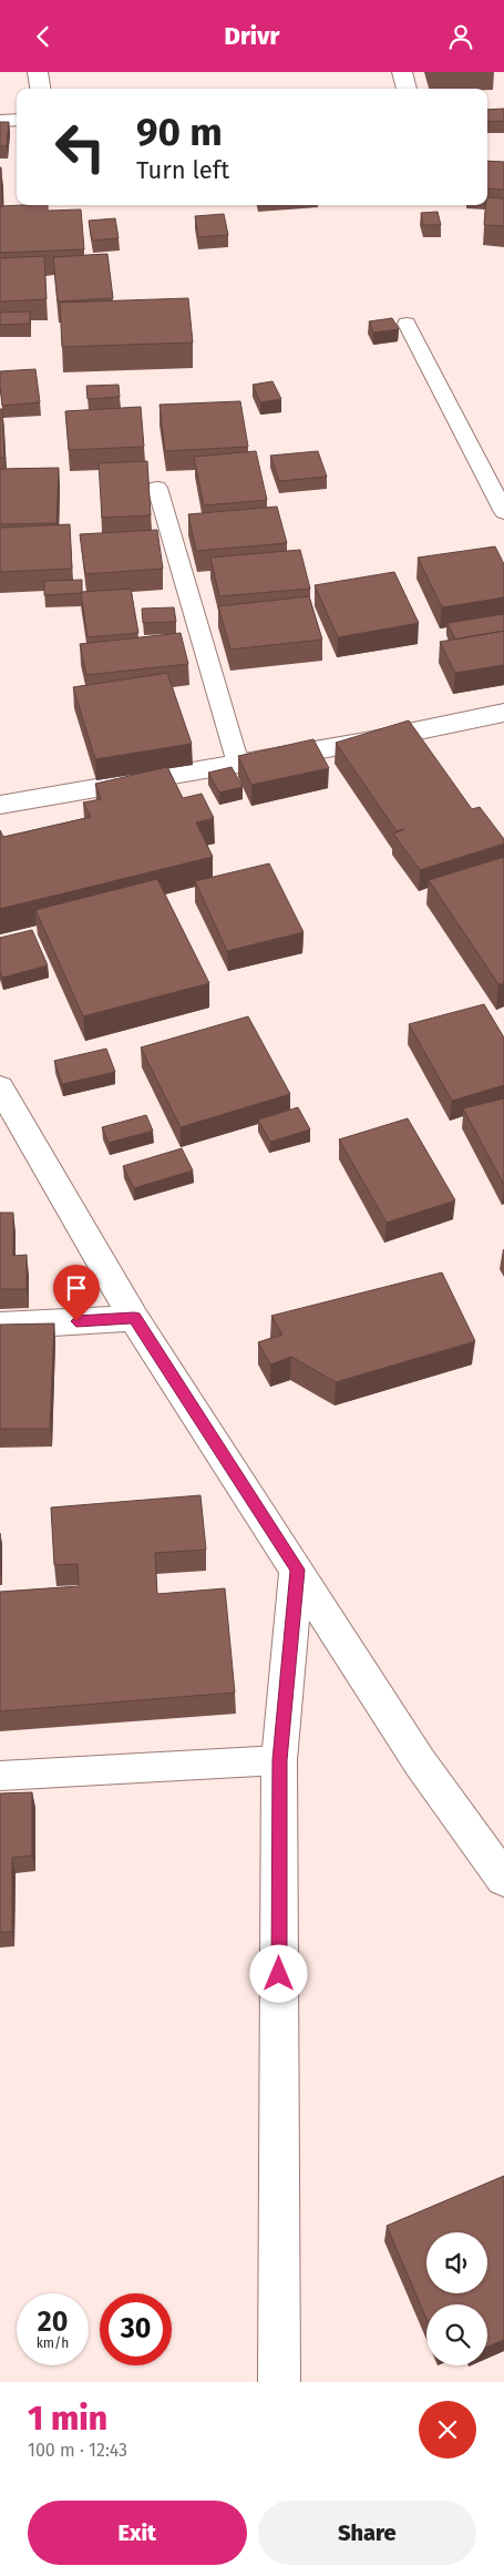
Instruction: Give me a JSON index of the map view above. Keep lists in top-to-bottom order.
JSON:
{
  "page": {
    "header": "Drivr",
    "turn": ["90 m", "Turn left"],
    "speed": "20 km/h",
    "limit": "30",
    "heading": ["1 min", "100 m · 12:43"],
    "buttons": ["Exit", "Share"]
  }
}
